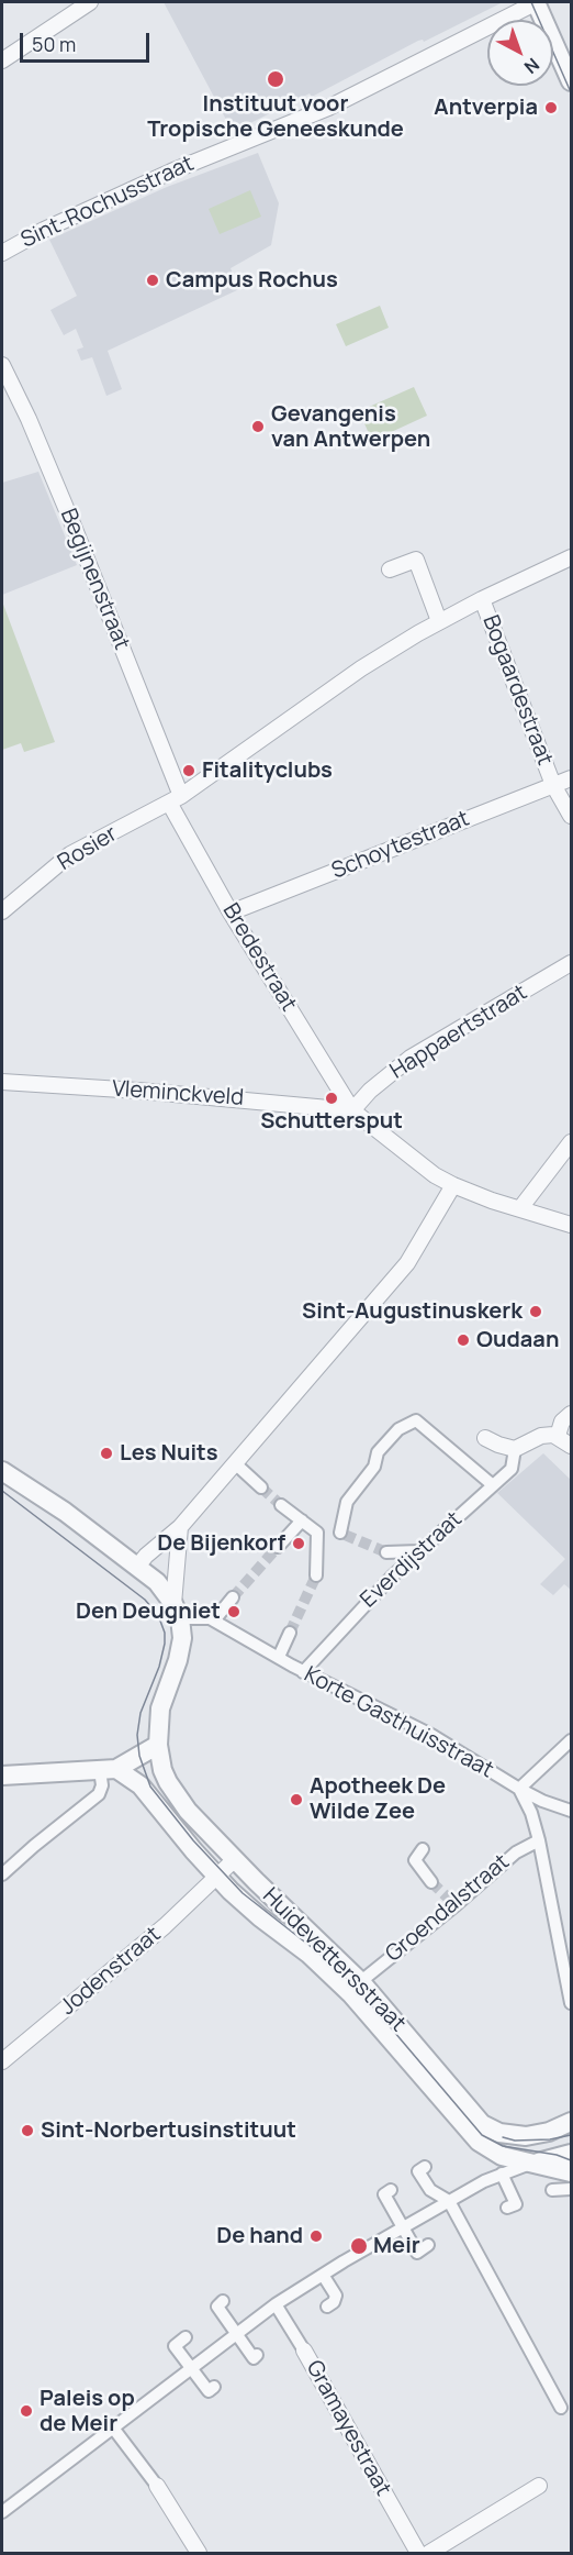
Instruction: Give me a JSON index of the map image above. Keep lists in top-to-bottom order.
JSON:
{
  "streets": {
    "street": [
      "Sint-Rochusstraat",
      "Begijnenstraat",
      "Bogaardestraat",
      "Schoytestraat",
      "Rosier",
      "Bredestraat",
      "Happaertstraat",
      "Vleminckveld",
      "Everdijstraat",
      "Korte Gasthuisstraat",
      "Groendalstraat",
      "Huidevettersstraat",
      "Jodenstraat",
      "Gramayestraat"
    ]
  },
  "crossings": [
    ["Begijnenstraat", "Rosier"],
    ["Begijnenstraat", "Bredestraat"],
    ["Bogaardestraat", "Schoytestraat"],
    ["Bogaardestraat", "Rosier"],
    ["Schoytestraat", "Bredestraat"],
    ["Rosier", "Bredestraat"],
    ["Bredestraat", "Happaertstraat"],
    ["Bredestraat", "Vleminckveld"],
    ["Happaertstraat", "Vleminckveld"],
    ["Everdijstraat", "Korte Gasthuisstraat"],
    ["Korte Gasthuisstraat", "Huidevettersstraat"],
    ["Groendalstraat", "Huidevettersstraat"],
    ["Huidevettersstraat", "Jodenstraat"]
  ],
  "places": [
    "Instituut voor Tropische Geneeskunde",
    "Antverpia",
    "Campus Rochus",
    "Gevangenis van Antwerpen",
    "Fitalityclubs",
    "Schuttersput",
    "Sint-Augustinuskerk",
    "Oudaan",
    "Les Nuits",
    "De Bijenkorf",
    "Den Deugniet",
    "Apotheek De Wilde Zee",
    "Sint-Norbertusinstituut",
    "De hand",
    "Meir",
    "Paleis op de Meir"
  ],
  "scale_bar": "50 m",
  "north": "bottom right"
}
